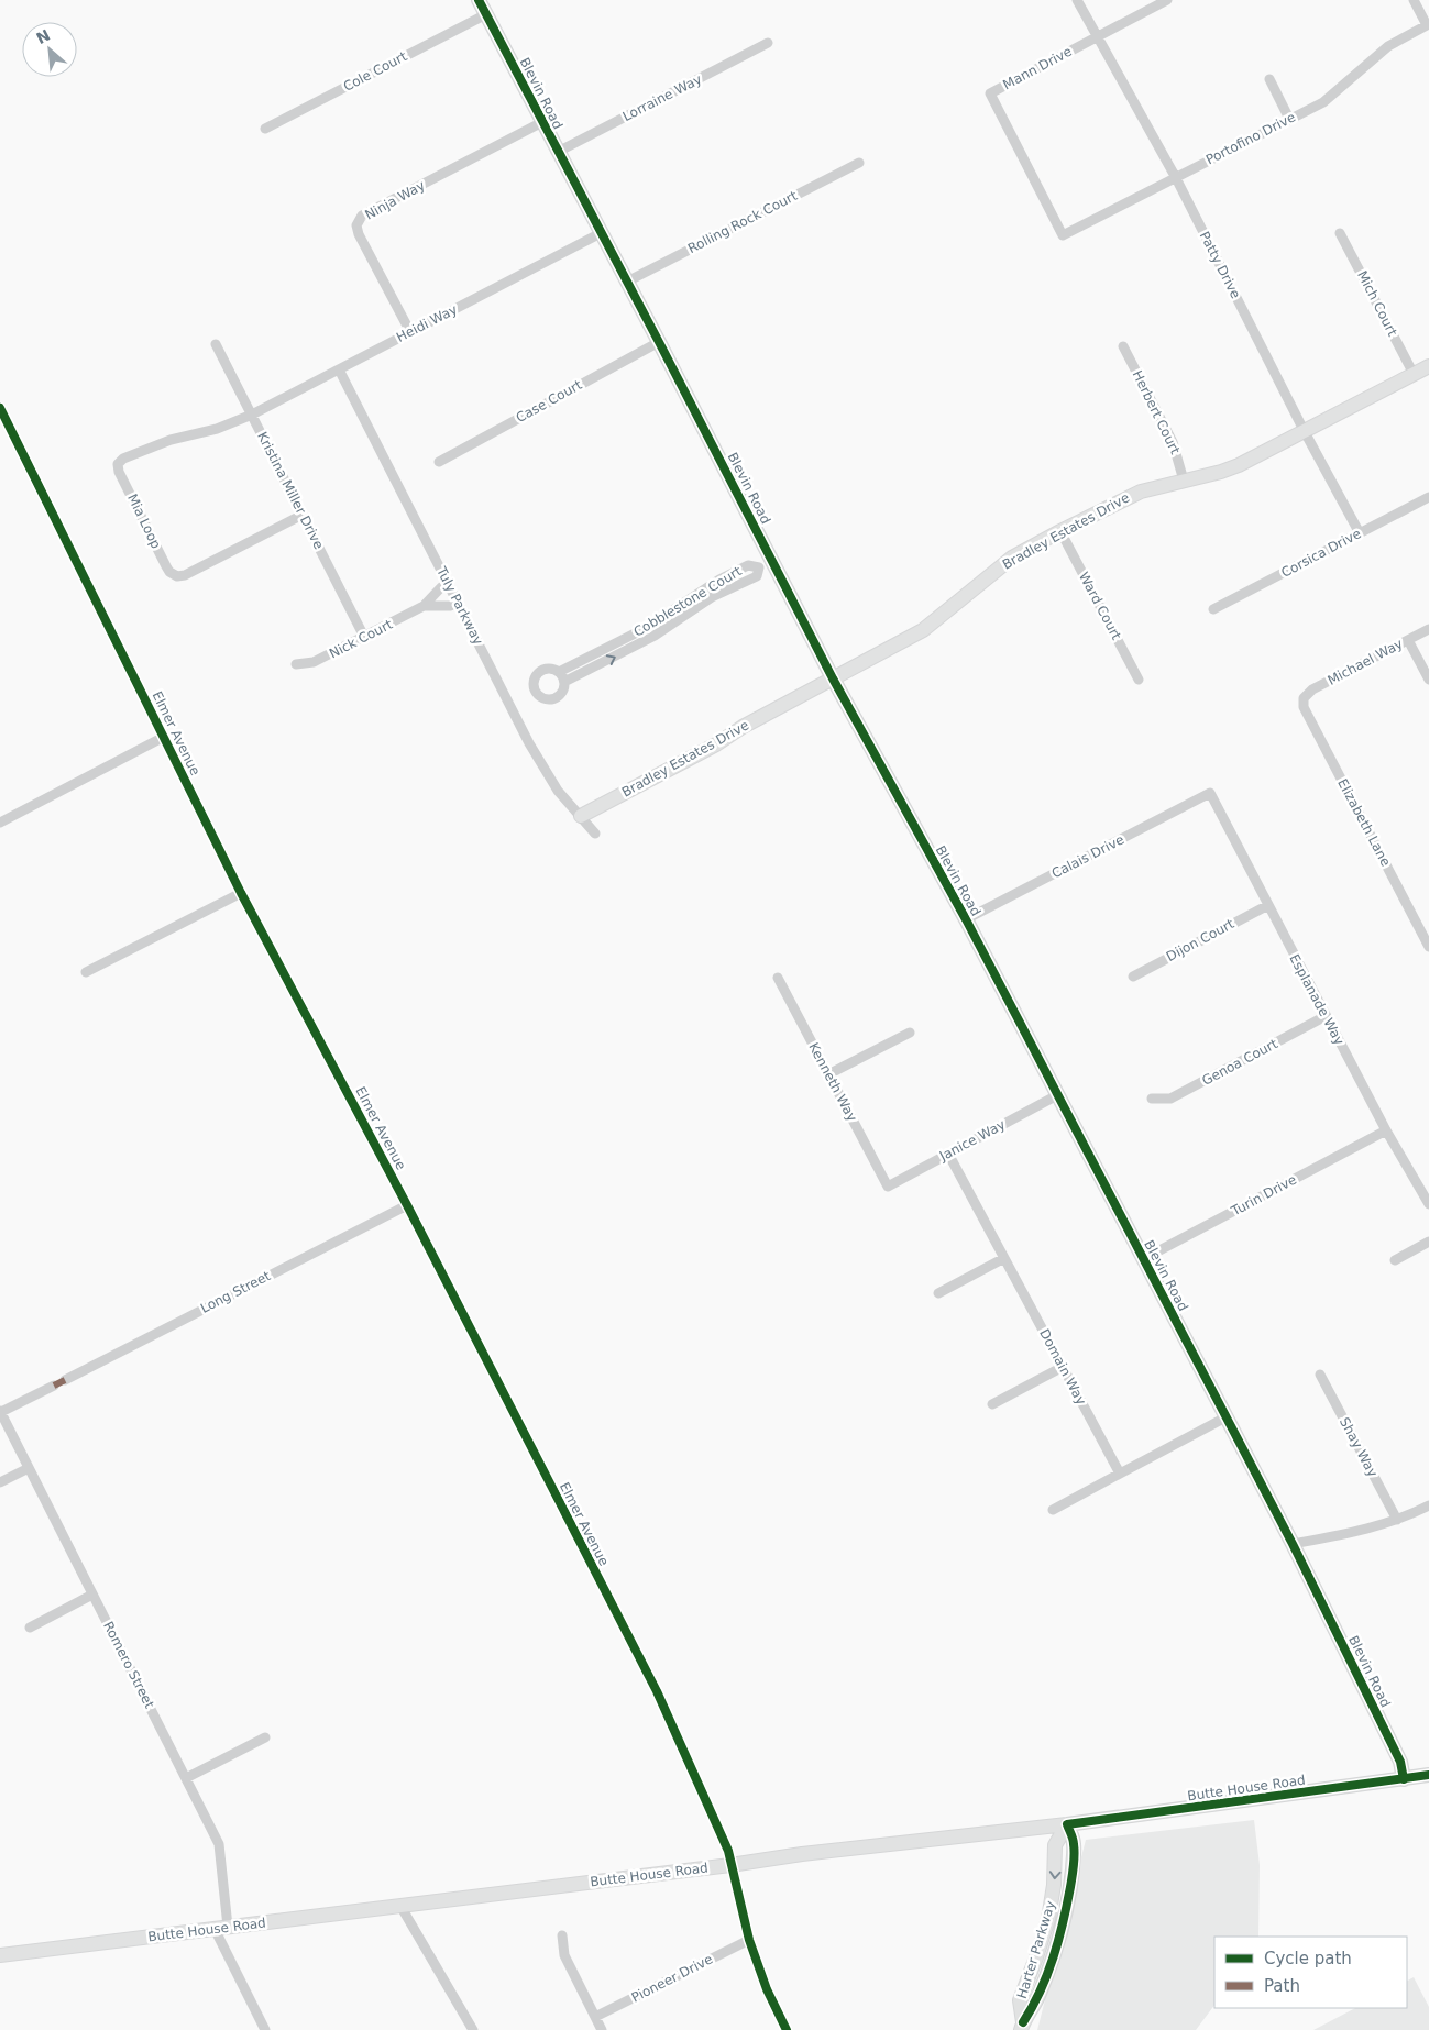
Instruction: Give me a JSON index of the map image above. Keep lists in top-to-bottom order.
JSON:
{
  "streets": {
    "street": [
      "Mann Drive",
      "Cole Court",
      "Blevin Road",
      "Lorraine Way",
      "Portofino Drive",
      "Ninja Way",
      "Rolling Rock Court",
      "Patty Drive",
      "Mich Court",
      "Heidi Way",
      "Case Court",
      "Herbert Court",
      "Kristina Miller Drive",
      "Mia Loop",
      "Bradley Estates Drive",
      "Corsica Drive",
      "Cobblestone Court",
      "Tuly Parkway",
      "Ward Court",
      "Nick Court",
      "Michael Way",
      "Elmer Avenue",
      "Elizabeth Lane",
      "Calais Drive",
      "Dijon Court",
      "Esplanade Way",
      "Genoa Court",
      "Kenneth Way",
      "Janice Way",
      "Turin Drive",
      "Long Street",
      "Domain Way",
      "Shay Way",
      "Romero Street",
      "Butte House Road",
      "Harter Parkway",
      "Pioneer Drive"
    ]
  },
  "crossings": [
    ["Mann Drive", "Portofino Drive"],
    ["Mann Drive", "Patty Drive"],
    ["Cole Court", "Blevin Road"],
    ["Blevin Road", "Lorraine Way"],
    ["Blevin Road", "Ninja Way"],
    ["Blevin Road", "Rolling Rock Court"],
    ["Blevin Road", "Heidi Way"],
    ["Blevin Road", "Case Court"],
    ["Blevin Road", "Bradley Estates Drive"],
    ["Blevin Road", "Calais Drive"],
    ["Blevin Road", "Janice Way"],
    ["Blevin Road", "Turin Drive"],
    ["Blevin Road", "Butte House Road"],
    ["Portofino Drive", "Patty Drive"],
    ["Ninja Way", "Heidi Way"],
    ["Patty Drive", "Bradley Estates Drive"],
    ["Patty Drive", "Corsica Drive"],
    ["Mich Court", "Bradley Estates Drive"],
    ["Heidi Way", "Kristina Miller Drive"],
    ["Heidi Way", "Mia Loop"],
    ["Heidi Way", "Tuly Parkway"],
    ["Herbert Court", "Bradley Estates Drive"],
    ["Kristina Miller Drive", "Mia Loop"],
    ["Kristina Miller Drive", "Nick Court"],
    ["Bradley Estates Drive", "Tuly Parkway"],
    ["Bradley Estates Drive", "Ward Court"],
    ["Tuly Parkway", "Nick Court"],
    ["Michael Way", "Elizabeth Lane"],
    ["Elmer Avenue", "Long Street"],
    ["Elmer Avenue", "Butte House Road"],
    ["Elmer Avenue", "Pioneer Drive"],
    ["Calais Drive", "Esplanade Way"],
    ["Dijon Court", "Esplanade Way"],
    ["Esplanade Way", "Genoa Court"],
    ["Esplanade Way", "Turin Drive"],
    ["Kenneth Way", "Janice Way"],
    ["Janice Way", "Domain Way"],
    ["Romero Street", "Butte House Road"],
    ["Butte House Road", "Harter Parkway"]
  ],
  "legend": ["Cycle path", "Path"],
  "north": "top left"
}
